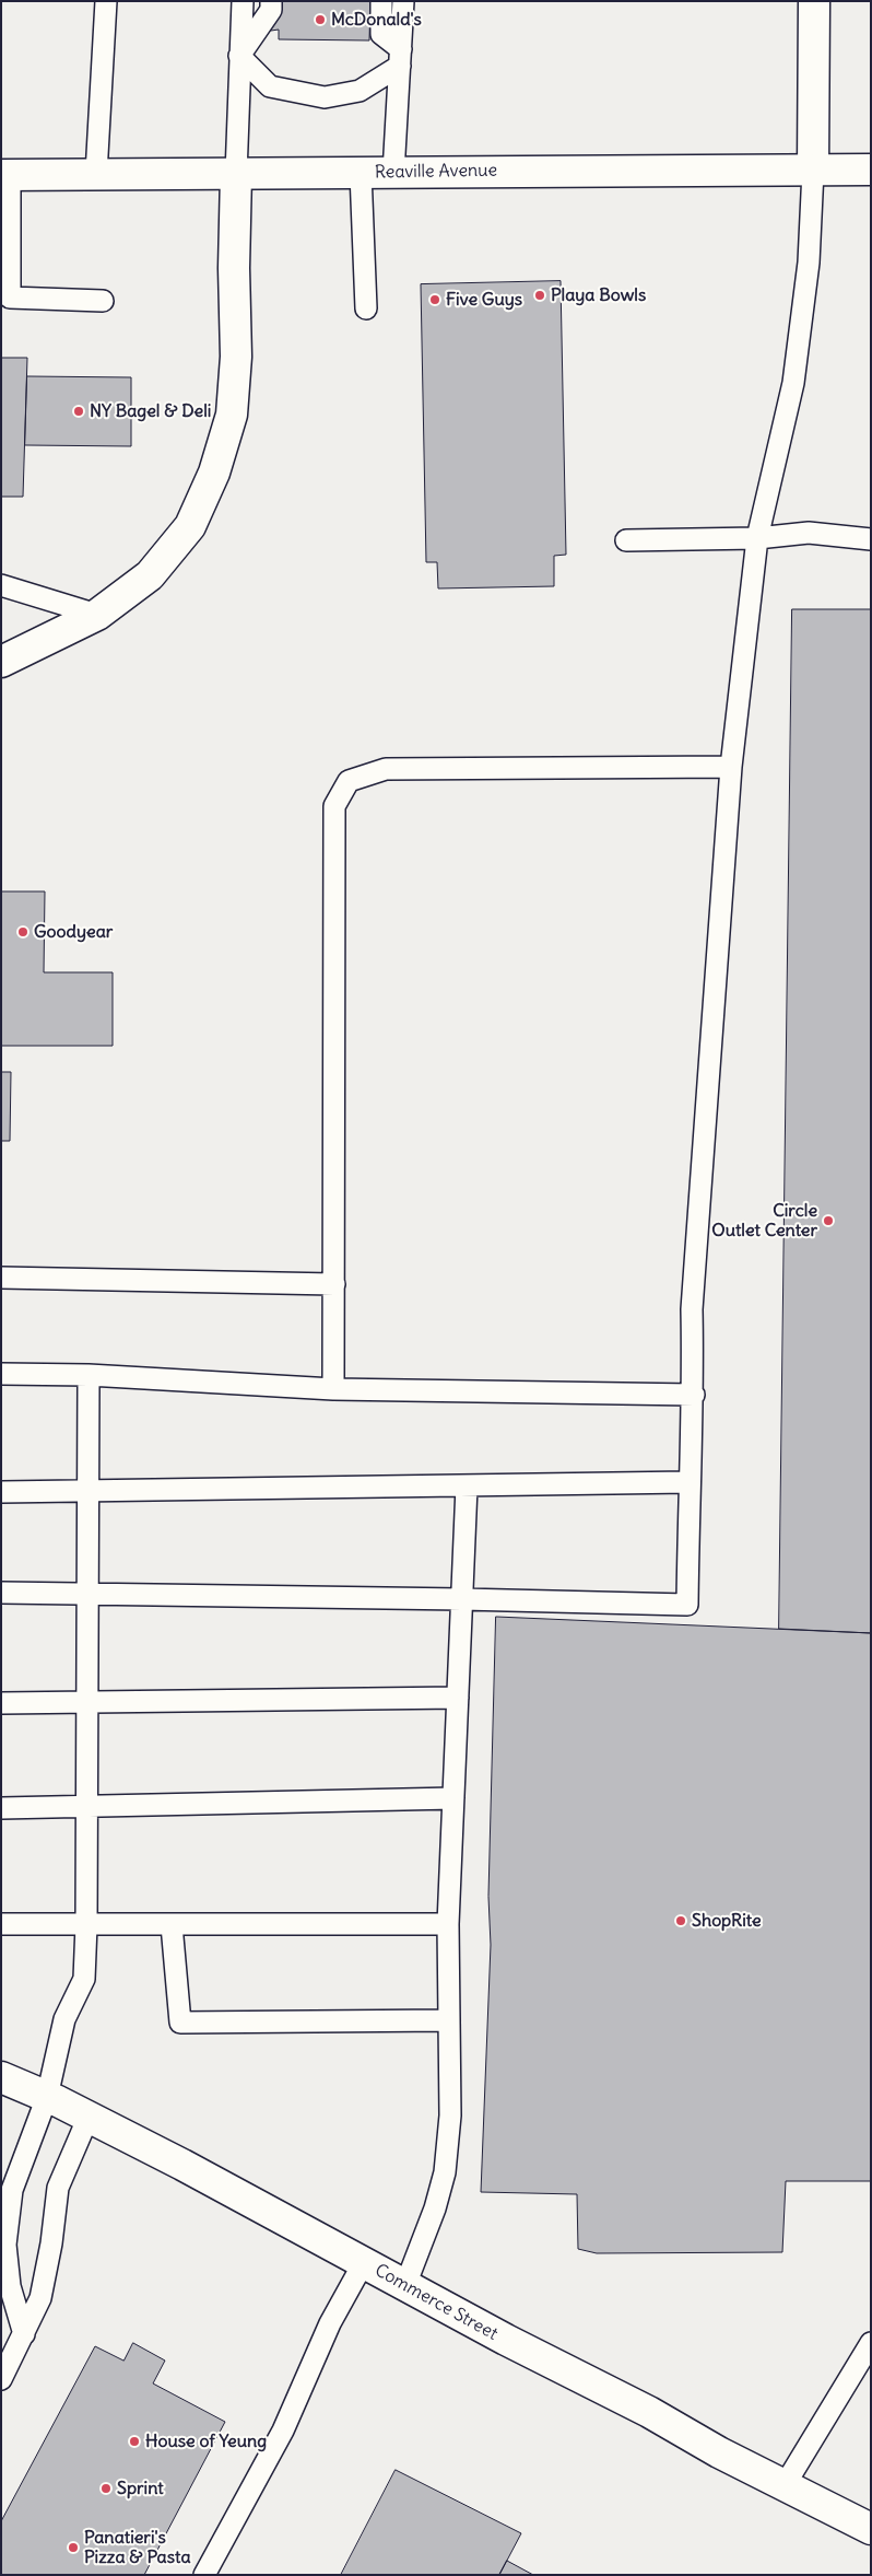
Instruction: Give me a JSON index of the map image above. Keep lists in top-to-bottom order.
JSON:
{
  "streets": {
    "main road": ["Reaville Avenue", "Commerce Street"]
  },
  "places": [
    "McDonald's",
    "Playa Bowls",
    "Five Guys",
    "NY Bagel & Deli",
    "Goodyear",
    "Circle Outlet Center",
    "ShopRite",
    "House of Yeung",
    "Sprint",
    "Panatieri's Pizza & Pasta"
  ]
}
